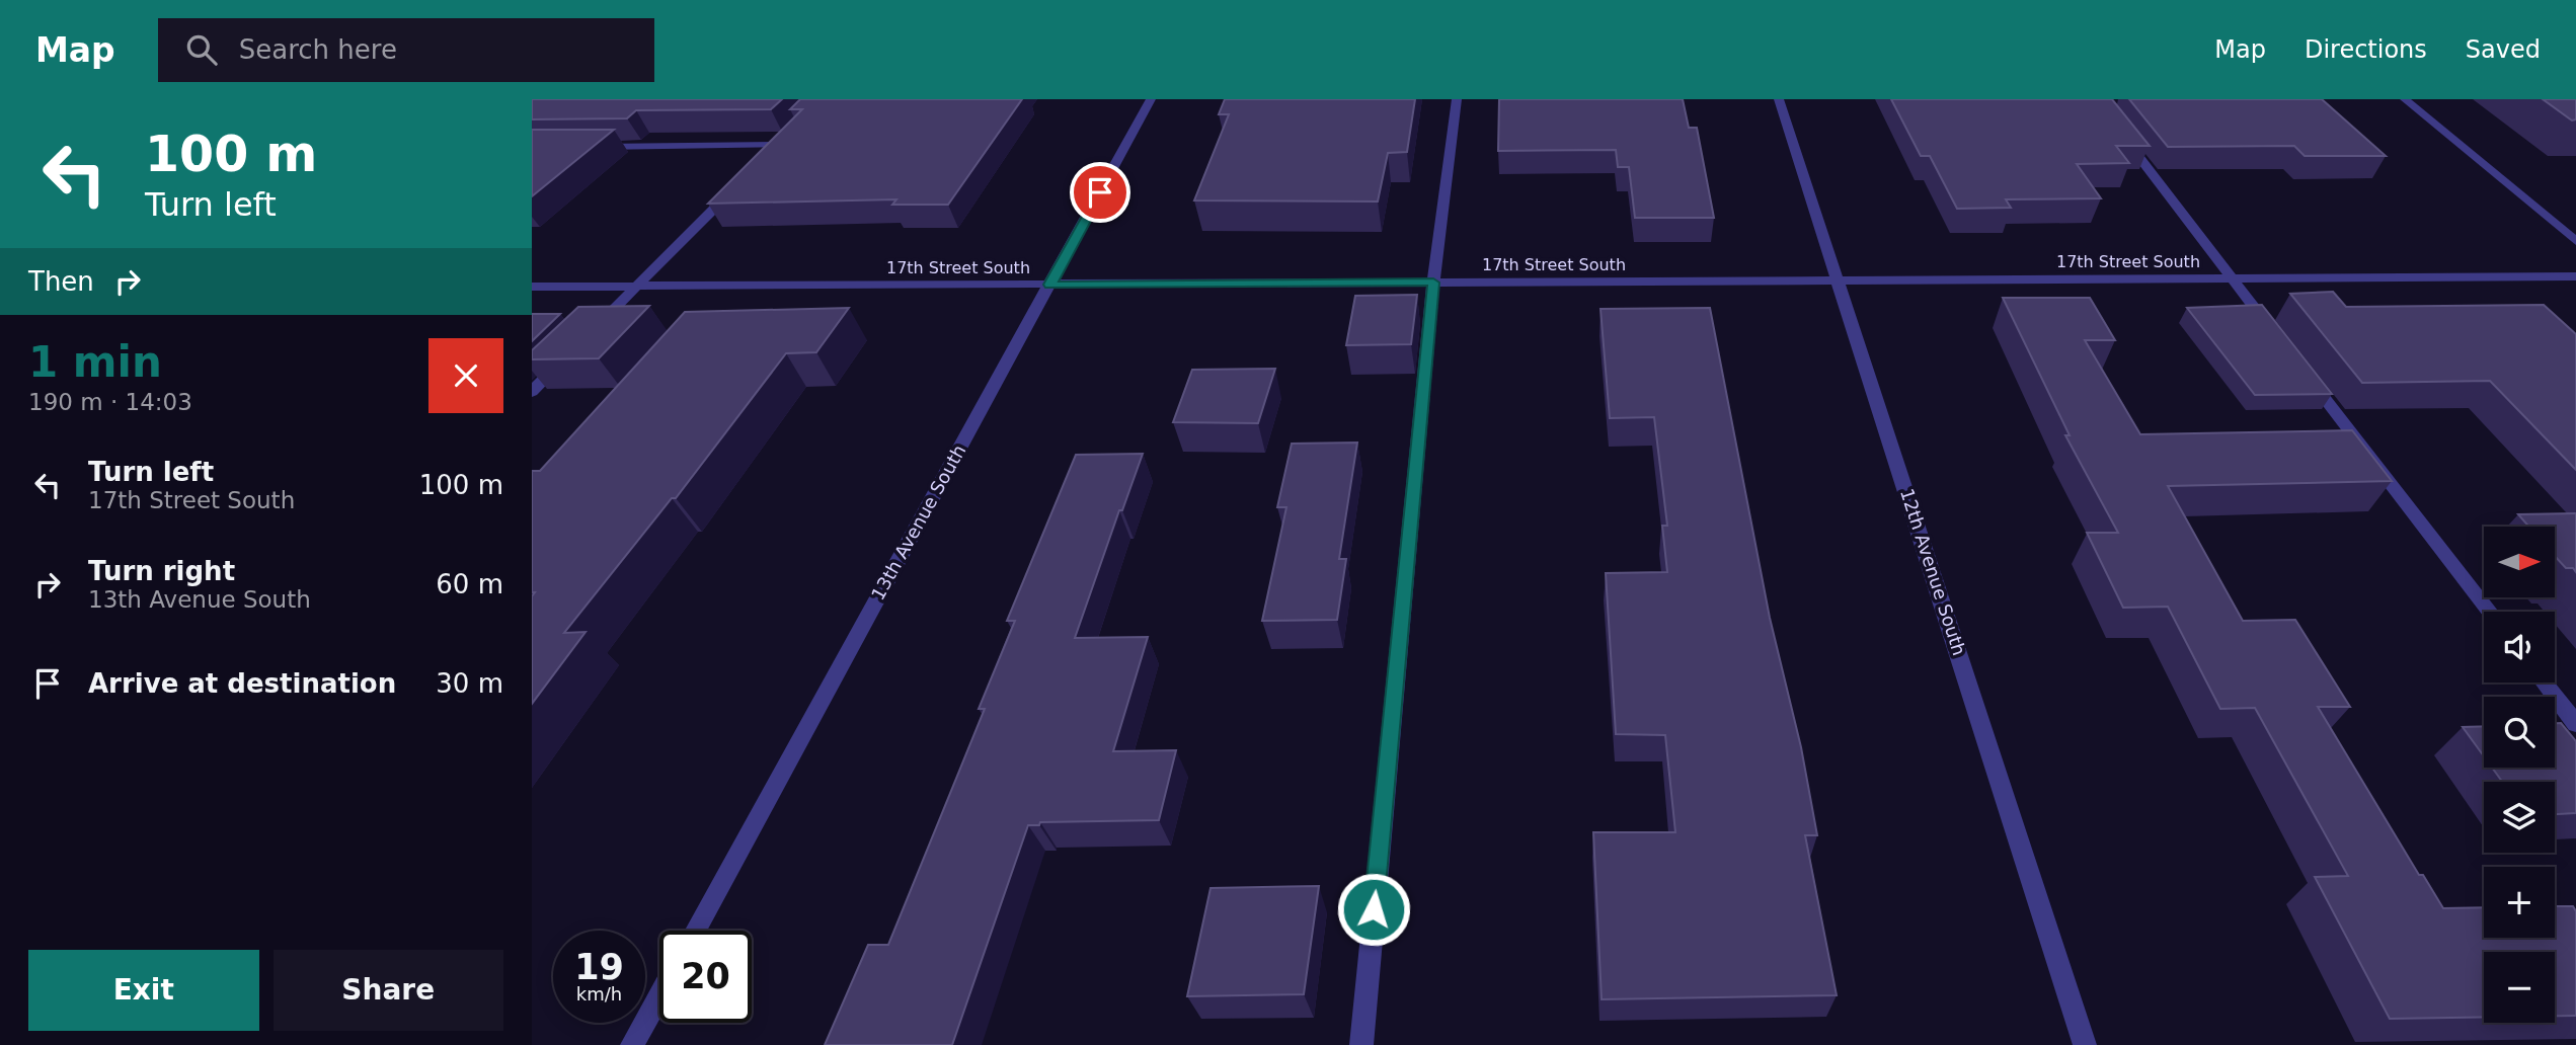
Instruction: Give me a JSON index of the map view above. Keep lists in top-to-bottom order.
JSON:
{
  "streets": {
    "street": ["17th Street South", "13th Avenue South", "12th Avenue South"]
  },
  "crossings": [
    ["17th Street South", "13th Avenue South"],
    ["17th Street South", "12th Avenue South"]
  ],
  "north": "right",
  "page": {
    "header": "Map",
    "search": "Search here",
    "nav": ["Map", "Directions", "Saved"],
    "turn": ["100 m", "Turn left"],
    "then": "Then",
    "heading": ["1 min", "190 m · 14:03"],
    "list": [
      {
        "name": "Turn left",
        "note": "17th Street South",
        "value": "100 m"
      },
      {
        "name": "Turn right",
        "note": "13th Avenue South",
        "value": "60 m"
      },
      {
        "name": "Arrive at destination",
        "value": "30 m"
      }
    ],
    "map_buttons": ["+", "−"],
    "speed": "19 km/h",
    "limit": "20",
    "buttons": ["Exit", "Share"]
  }
}
